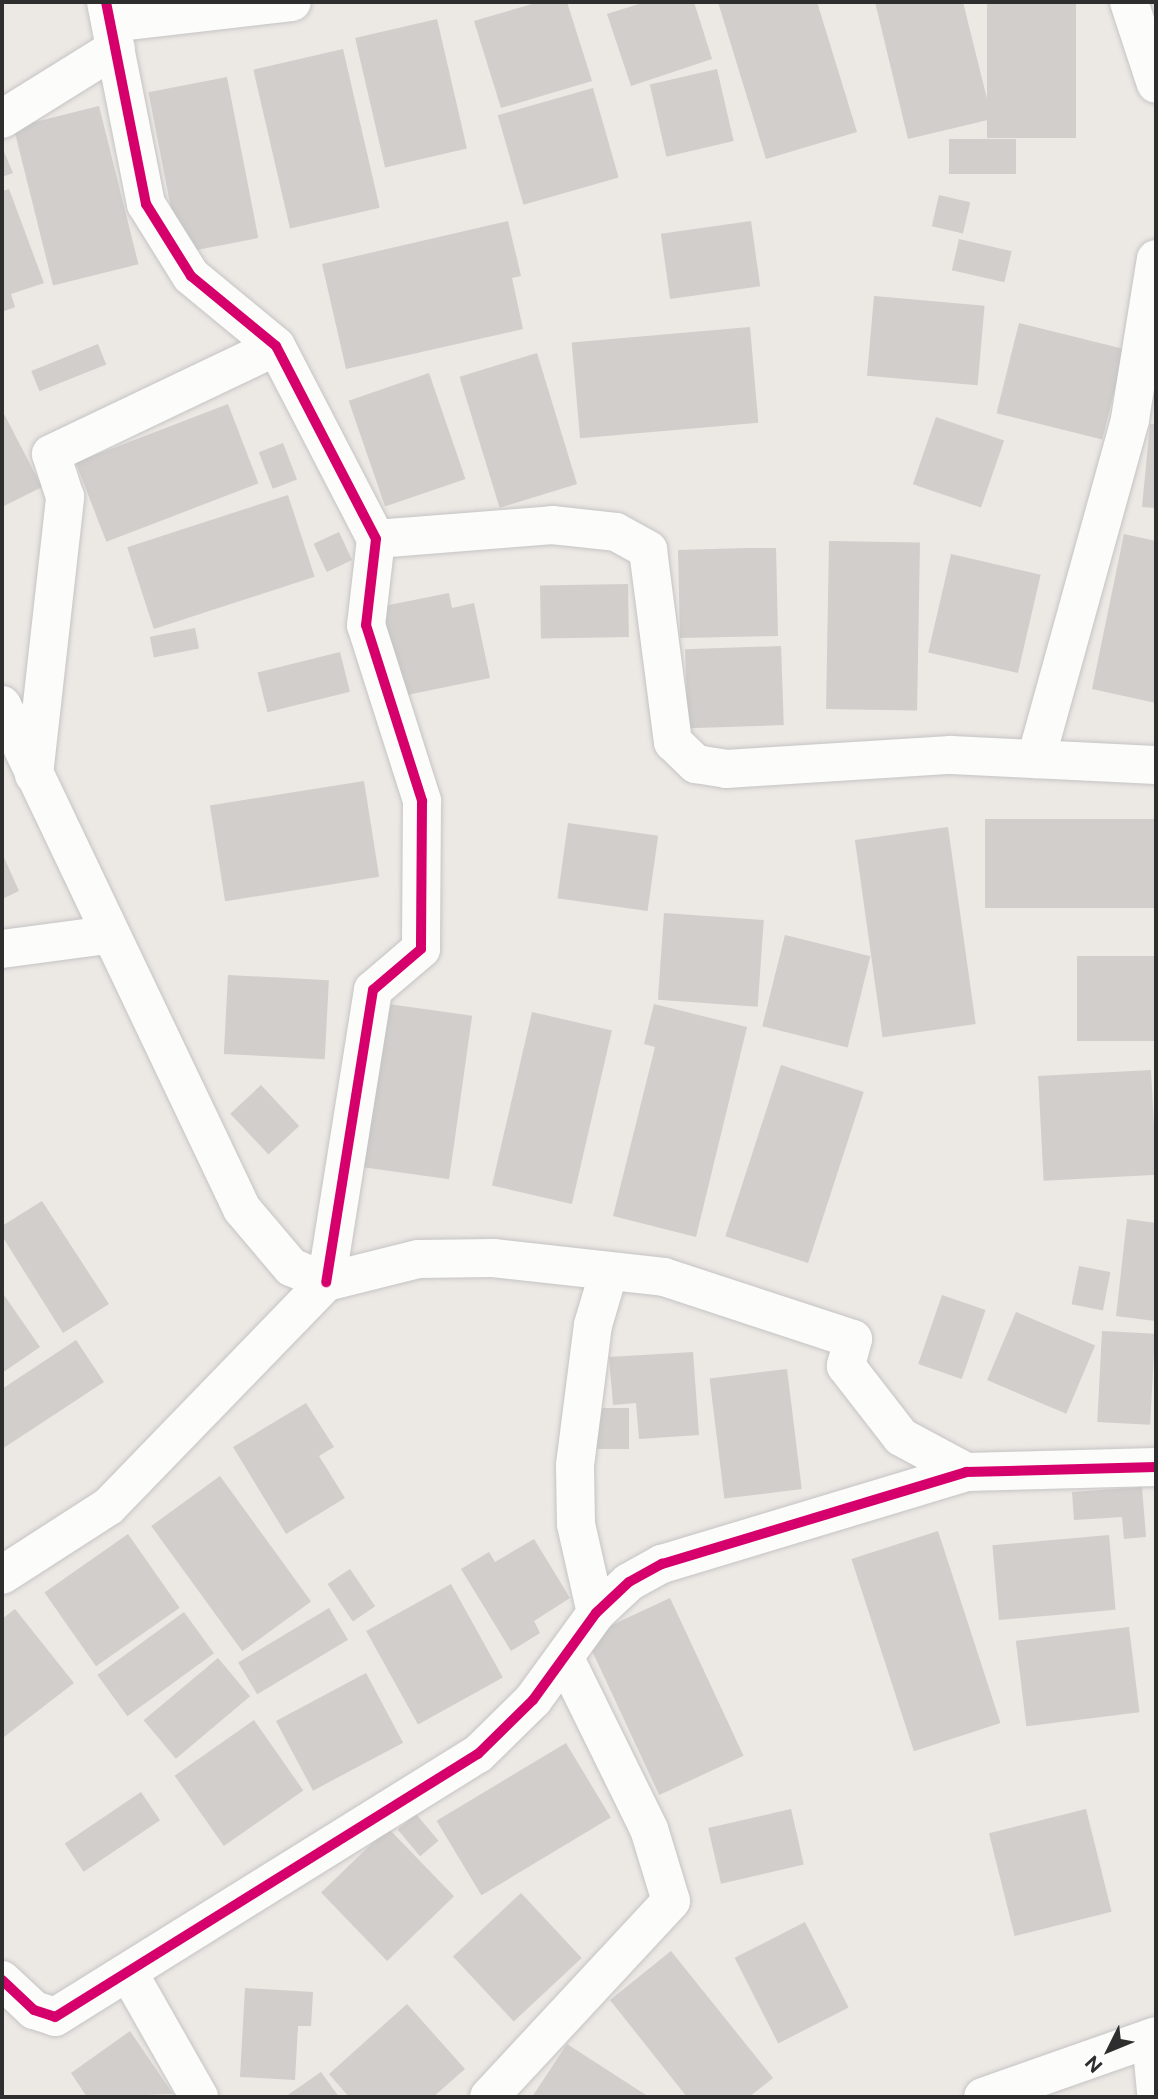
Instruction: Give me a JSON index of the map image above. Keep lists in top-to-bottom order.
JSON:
{
  "north": "bottom left"
}
